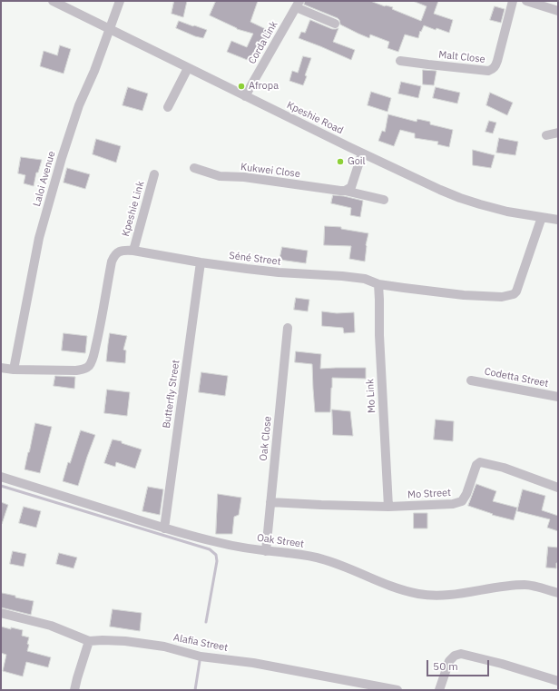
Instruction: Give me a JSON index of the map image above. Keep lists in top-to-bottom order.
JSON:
{
  "streets": {
    "street": [
      "Corda Link",
      "Malt Close",
      "Kpeshie Road",
      "Kukwei Close",
      "Laloi Avenue",
      "Kpeshie Link",
      "Séné Street",
      "Codetta Street",
      "Butterfly Street",
      "Mo Link",
      "Oak Close",
      "Mo Street",
      "Oak Street",
      "Alafia Street"
    ]
  },
  "crossings": [
    ["Corda Link", "Kpeshie Road"],
    ["Kpeshie Road", "Laloi Avenue"],
    ["Kpeshie Road", "Séné Street"],
    ["Laloi Avenue", "Séné Street"],
    ["Kpeshie Link", "Séné Street"],
    ["Séné Street", "Butterfly Street"],
    ["Séné Street", "Mo Link"],
    ["Butterfly Street", "Oak Street"],
    ["Mo Link", "Mo Street"],
    ["Oak Close", "Mo Street"],
    ["Oak Close", "Oak Street"]
  ],
  "places": ["Afropa", "Goil"],
  "scale_bar": "50 m"
}
